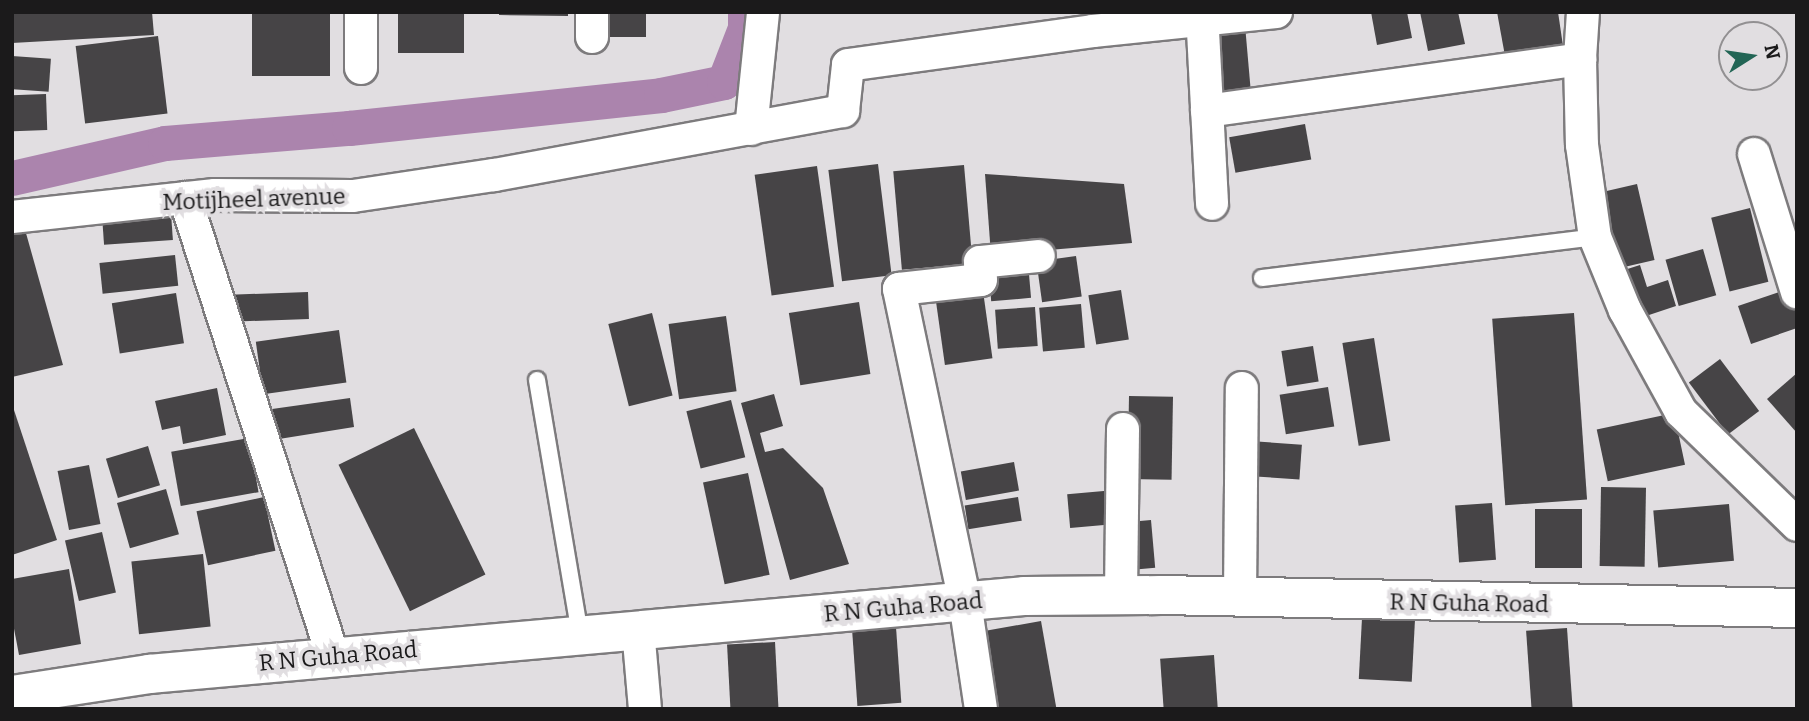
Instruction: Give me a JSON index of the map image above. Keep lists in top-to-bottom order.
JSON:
{
  "streets": {
    "street": ["Motijheel avenue", "R N Guha Road"]
  },
  "north": "right"
}
